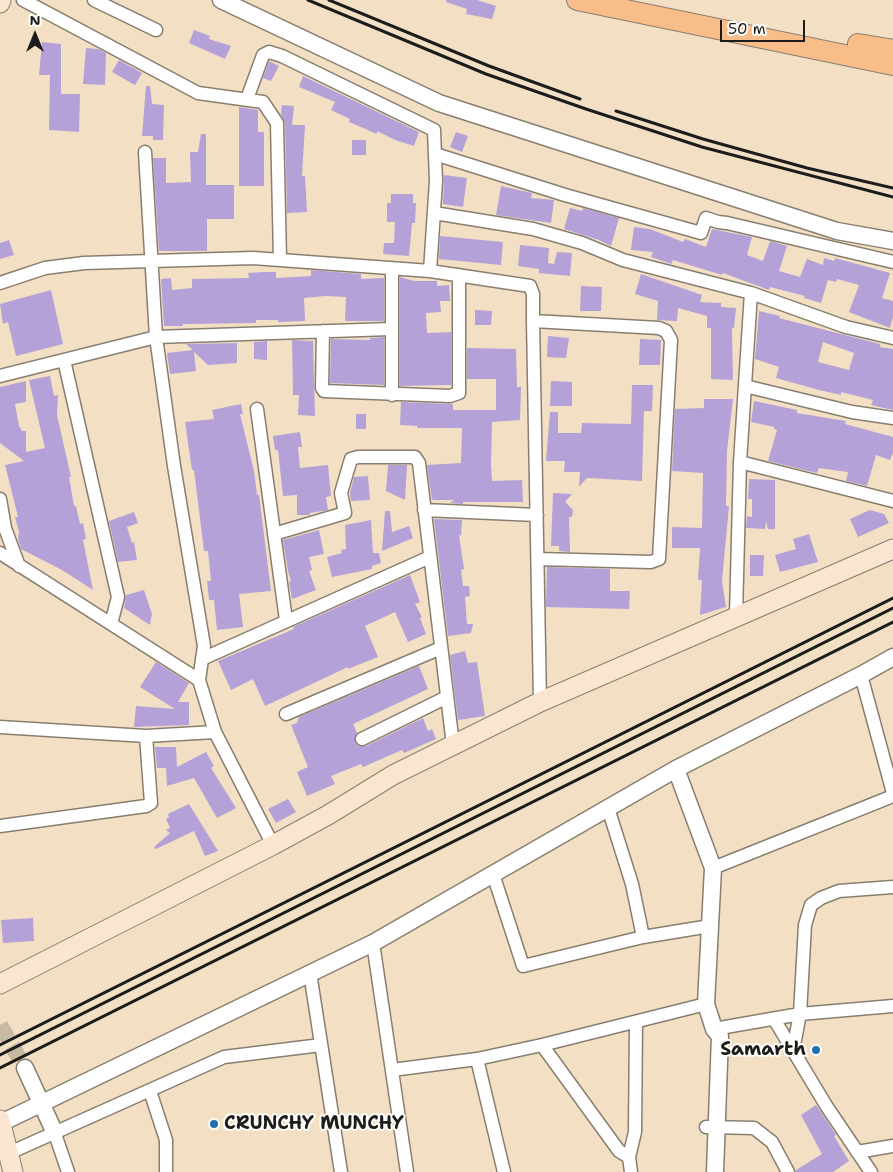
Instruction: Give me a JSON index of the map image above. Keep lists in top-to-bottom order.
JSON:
{
  "places": ["Samarth", "CRUNCHY MUNCHY"],
  "scale_bar": "50 m",
  "north": "top"
}
